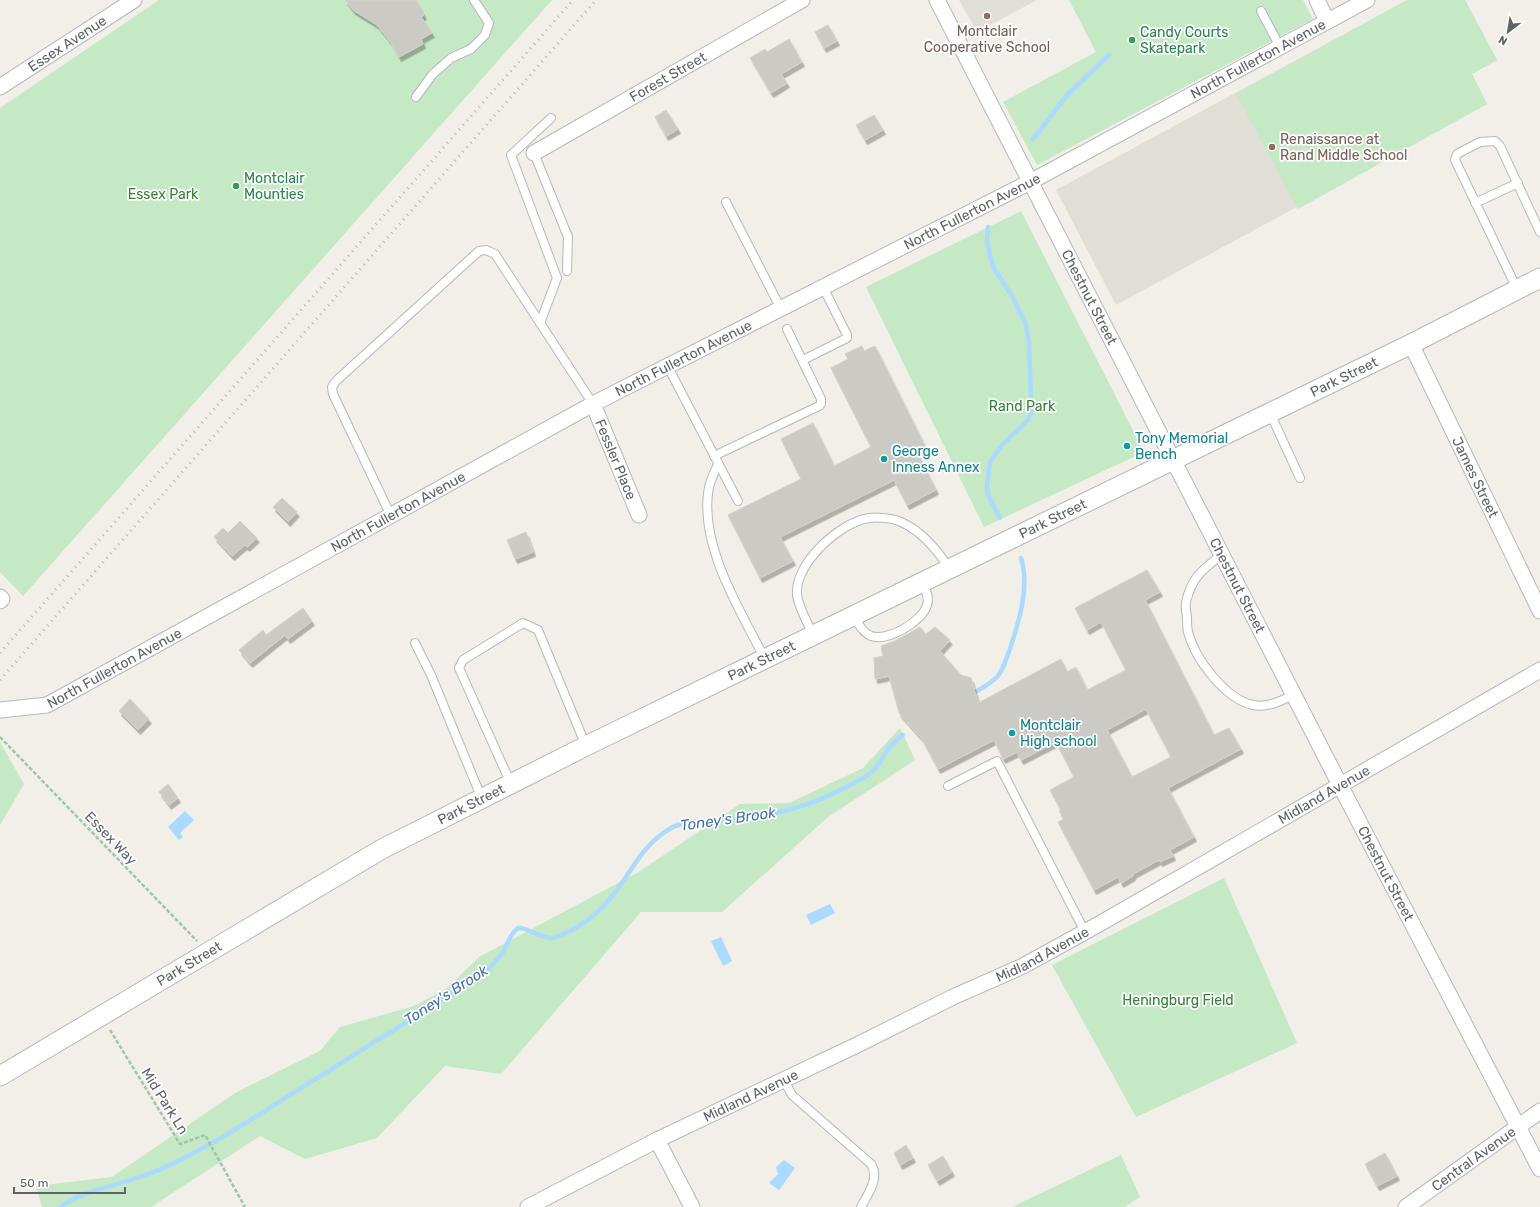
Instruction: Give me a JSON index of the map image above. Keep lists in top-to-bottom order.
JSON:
{
  "streets": {
    "street": [
      "Essex Avenue",
      "North Fullerton Avenue",
      "Forest Street",
      "Chestnut Street",
      "Park Street",
      "Fessler Place",
      "James Street",
      "Midland Avenue",
      "Central Avenue"
    ],
    "path": ["Essex Way", "Mid Park Ln"]
  },
  "crossings": [
    ["North Fullerton Avenue", "Chestnut Street"],
    ["North Fullerton Avenue", "Fessler Place"],
    ["Chestnut Street", "Park Street"],
    ["Chestnut Street", "Midland Avenue"],
    ["Chestnut Street", "Central Avenue"],
    ["Park Street", "James Street"],
    ["Park Street", "Essex Way"],
    ["Park Street", "Mid Park Ln"]
  ],
  "water": ["Toney's Brook"],
  "parks": ["Essex Park", "Rand Park", "Heningburg Field"],
  "places": [
    "Montclair Cooperative School",
    "Candy Courts Skatepark",
    "Renaissance at Rand Middle School",
    "Montclair Mounties",
    "Tony Memorial Bench",
    "George Inness Annex",
    "Montclair High school"
  ],
  "scale_bar": "50 m",
  "north": "bottom left"
}
